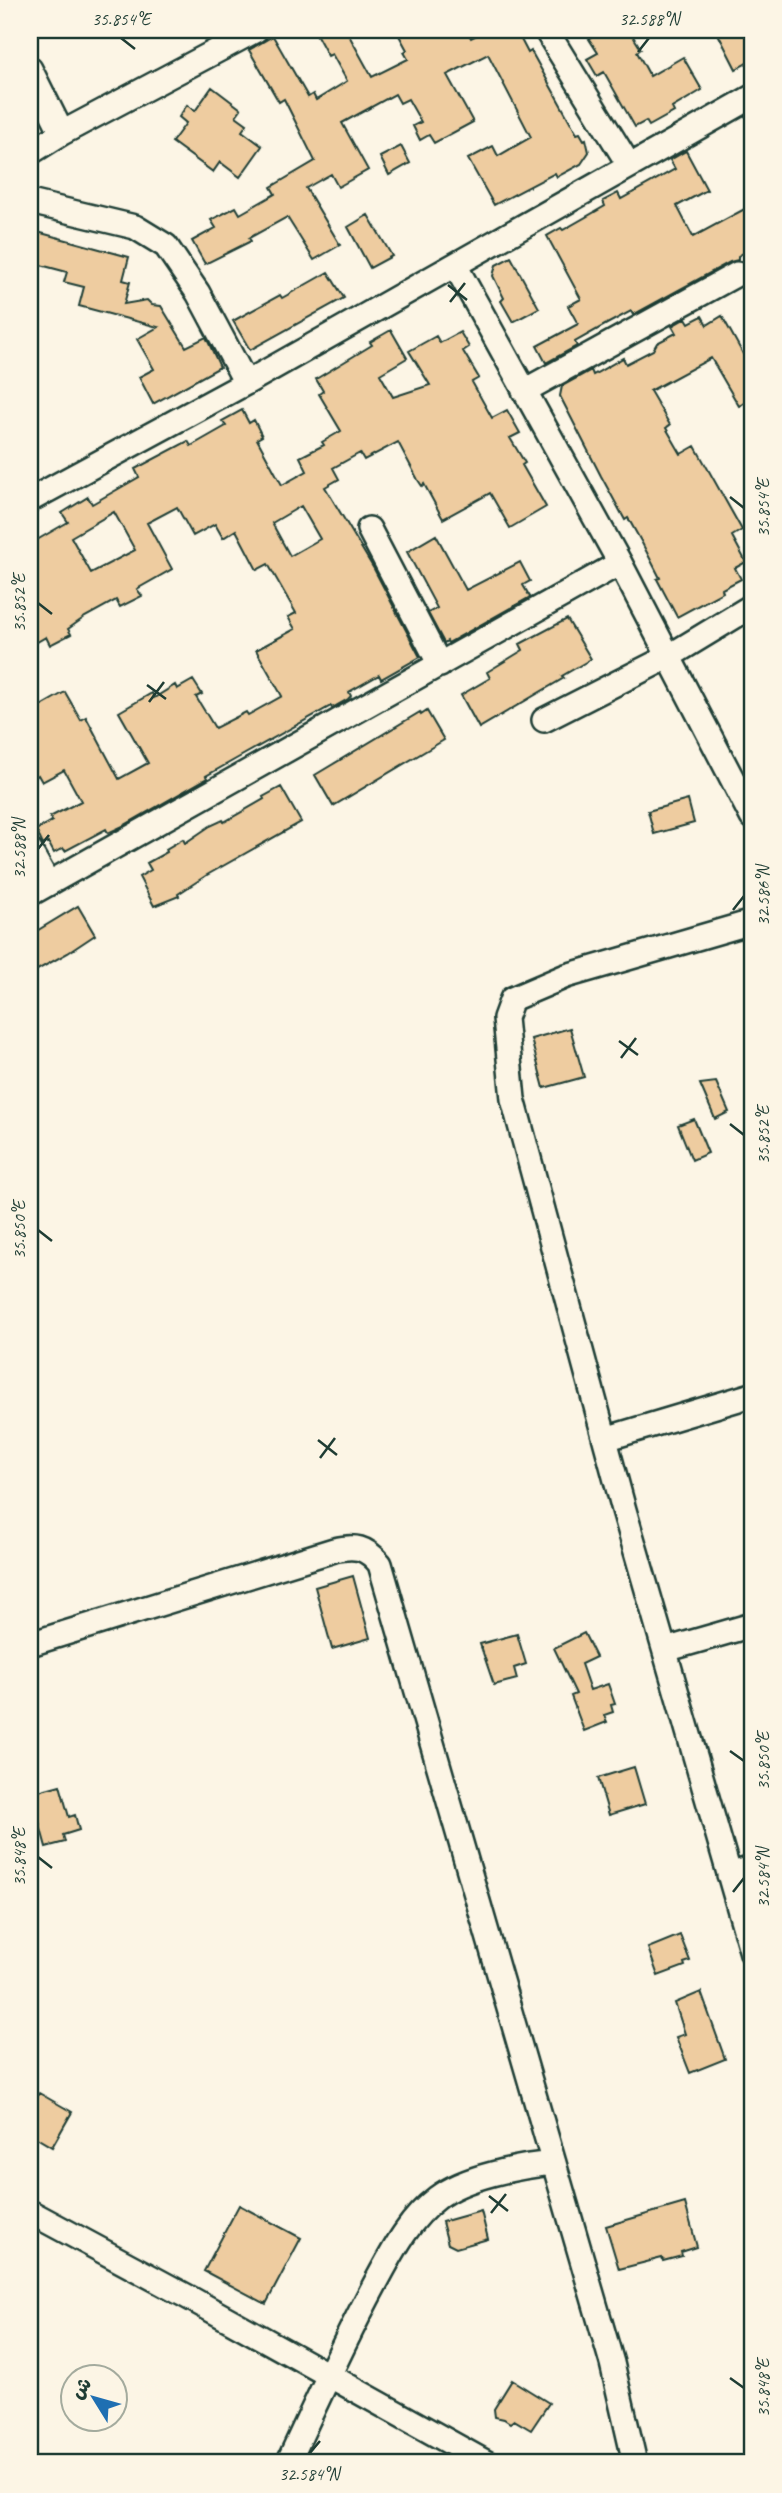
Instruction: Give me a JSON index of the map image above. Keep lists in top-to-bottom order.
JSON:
{
  "north": "top left",
  "coordinates": [
    "35.854°E",
    "32.588°N",
    "35.852°E",
    "32.586°N",
    "35.850°E",
    "35.848°E",
    "32.584°N"
  ]
}
